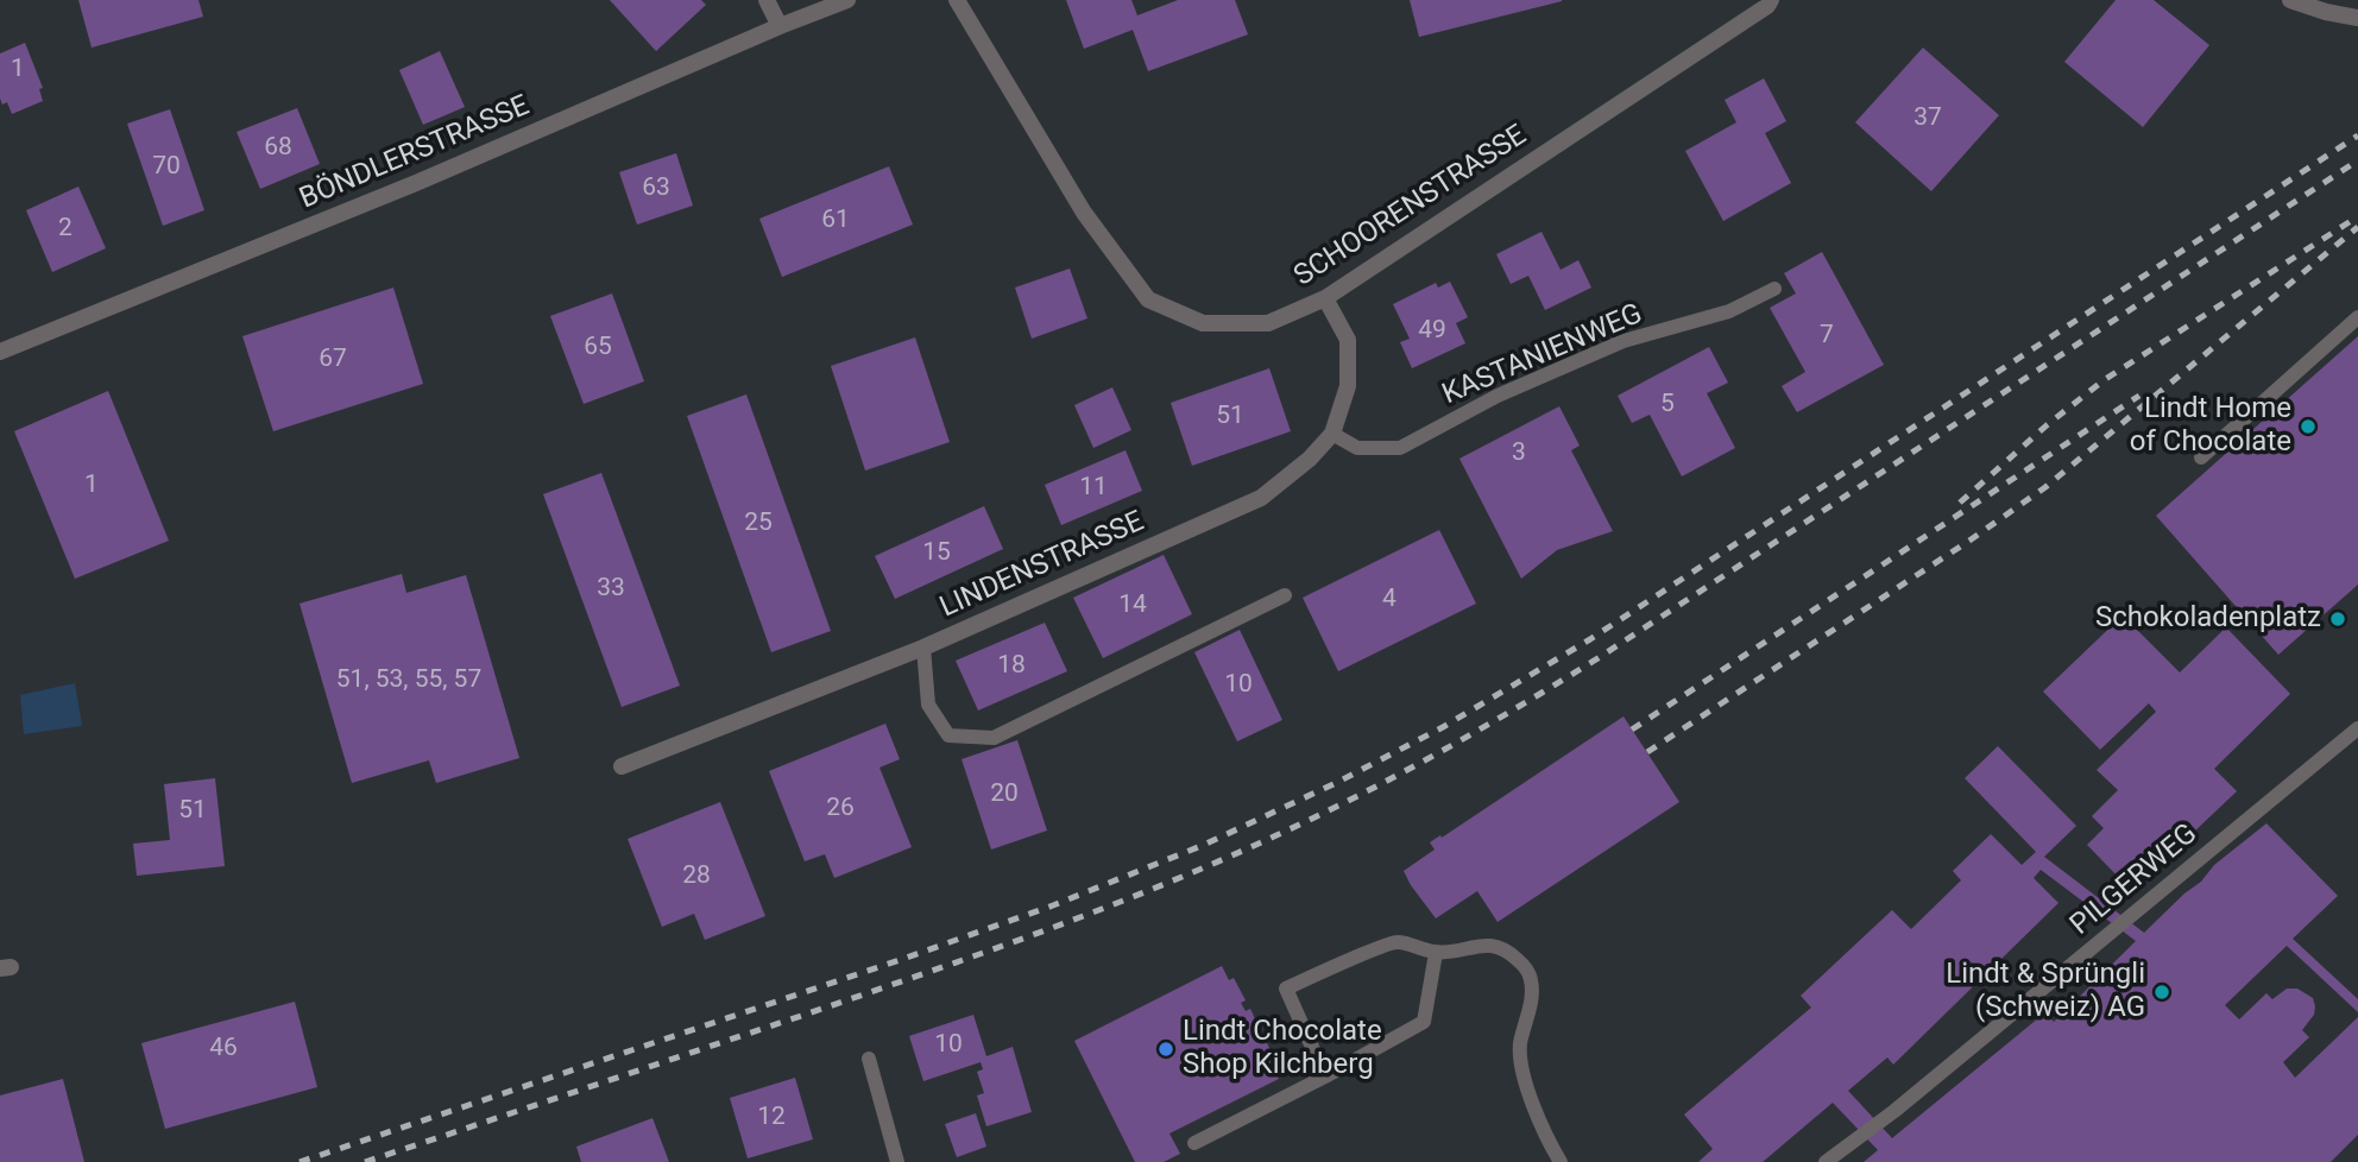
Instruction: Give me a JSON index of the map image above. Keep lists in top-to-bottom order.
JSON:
{
  "streets": {
    "street": ["BÖNDLERSTRASSE", "SCHOORENSTRASSE", "LINDENSTRASSE"],
    "lane": ["KASTANIENWEG", "PILGERWEG"]
  },
  "crossings": [
    ["SCHOORENSTRASSE", "LINDENSTRASSE"],
    ["KASTANIENWEG", "LINDENSTRASSE"]
  ],
  "places": [
    "Lindt Home of Chocolate",
    "Schokoladenplatz",
    "Lindt & Sprüngli (Schweiz) AG",
    "Lindt Chocolate Shop Kilchberg"
  ],
  "house_numbers": [
    "1",
    "37",
    "68",
    "70",
    "63",
    "61",
    "2",
    "49",
    "7",
    "65",
    "67",
    "5",
    "51",
    "3",
    "1",
    "11",
    "25",
    "15",
    "33",
    "4",
    "14",
    "18",
    "51, 53, 55, 57",
    "10",
    "20",
    "26",
    "51",
    "28",
    "10",
    "46",
    "12"
  ]
}
